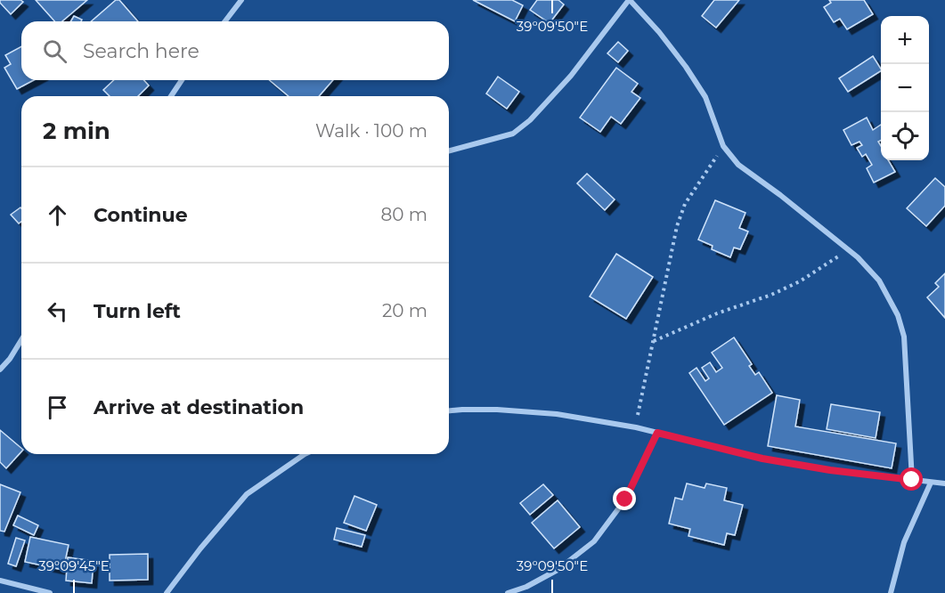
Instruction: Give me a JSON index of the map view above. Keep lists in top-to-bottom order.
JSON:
{
  "page": {
    "map_buttons": ["+", "−"],
    "search": "Search here",
    "heading": ["2 min", "Walk · 100 m"],
    "list": [
      ["Continue", "80 m"],
      ["Turn left", "20 m"],
      "Arrive at destination"
    ]
  },
  "coordinates": ["39°09'50\"E", "39°09'45\"E"]
}
